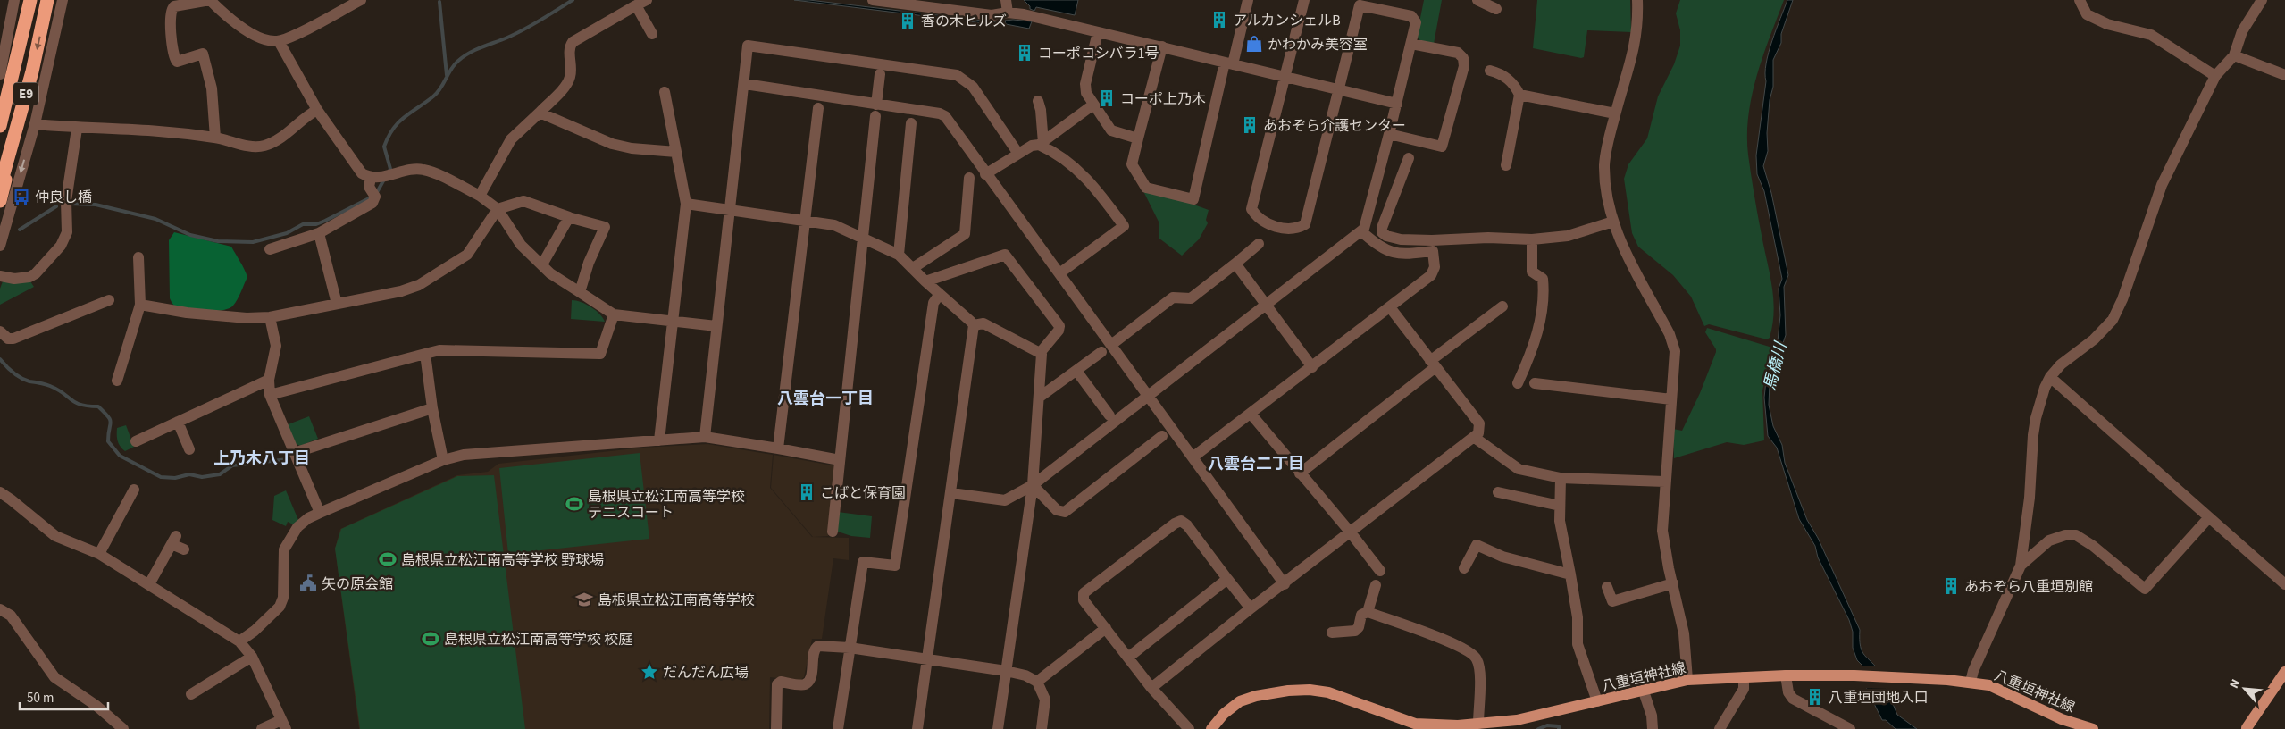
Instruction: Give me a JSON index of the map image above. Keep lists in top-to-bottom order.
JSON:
{
  "streets": {
    "highway": ["E9"],
    "main road": ["八重垣神社線"]
  },
  "districts": ["八雲台一丁目", "上乃木八丁目", "八雲台二丁目"],
  "water": ["馬橋川"],
  "places": {
    "building": [
      "アルカンシェルB",
      "香の木ヒルズ",
      "コーポコシバラ1号",
      "コーポ上乃木",
      "あおぞら介護センター",
      "こばと保育園",
      "あおぞら八重垣別館",
      "八重垣団地入口"
    ],
    "shop": ["かわかみ美容室"],
    "bus stop": ["仲良し橋"],
    "sports": ["島根県立松江南高等学校 テニスコート", "島根県立松江南高等学校 野球場", "島根県立松江南高等学校 校庭"],
    "public building": ["矢の原会館"],
    "school or university": ["島根県立松江南高等学校"],
    "place": ["だんだん広場"]
  },
  "scale_bar": "50 m",
  "north": "top left"
}
